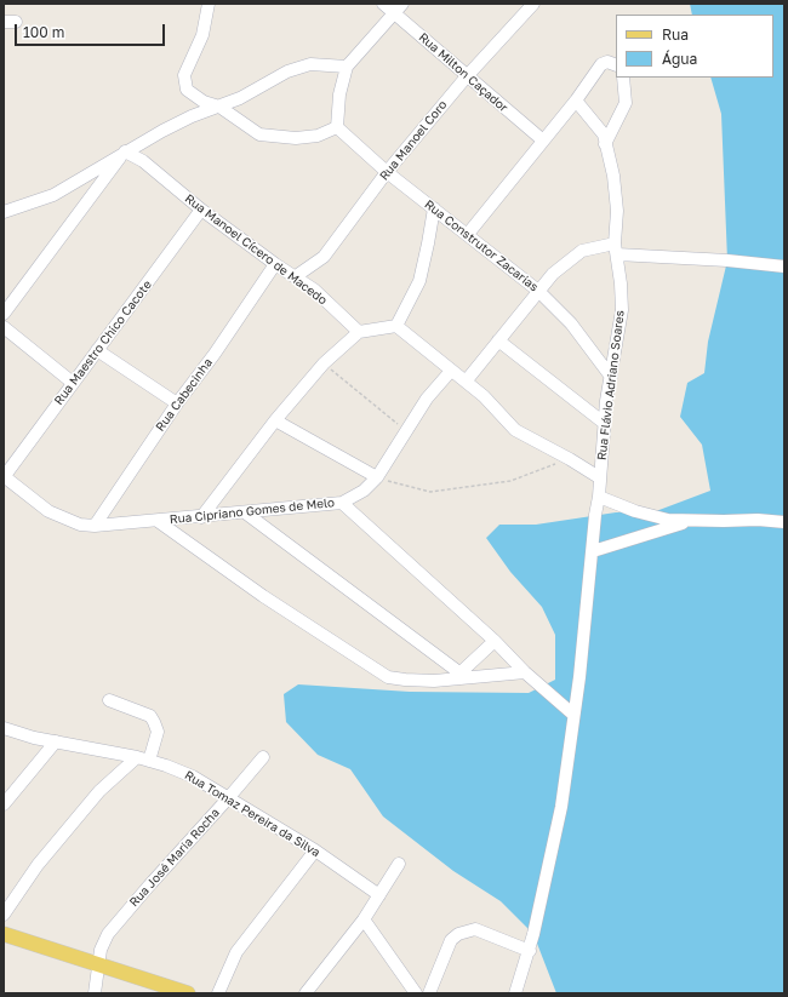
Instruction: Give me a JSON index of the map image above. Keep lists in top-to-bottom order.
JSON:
{
  "streets": {
    "street": [
      "Rua Milton Caçador",
      "Rua Manoel Coro",
      "Rua Construtor Zacarias",
      "Rua Manoel Cícero de Macedo",
      "Rua Maestro Chico Cacote",
      "Rua Flávio Adriano Soares",
      "Rua Cabecinha",
      "Rua Cipriano Gomes de Melo",
      "Rua Tomaz Pereira da Silva",
      "Rua José Maria Rocha"
    ]
  },
  "crossings": [
    ["Rua Milton Caçador", "Rua Manoel Coro"],
    ["Rua Manoel Coro", "Rua Construtor Zacarias"],
    ["Rua Manoel Coro", "Rua Manoel Cícero de Macedo"],
    ["Rua Construtor Zacarias", "Rua Flávio Adriano Soares"],
    ["Rua Manoel Cícero de Macedo", "Rua Maestro Chico Cacote"],
    ["Rua Manoel Cícero de Macedo", "Rua Cabecinha"],
    ["Rua Maestro Chico Cacote", "Rua Cipriano Gomes de Melo"],
    ["Rua Cabecinha", "Rua Cipriano Gomes de Melo"],
    ["Rua Tomaz Pereira da Silva", "Rua José Maria Rocha"]
  ],
  "legend": ["Rua", "Água"],
  "scale_bar": "100 m"
}
